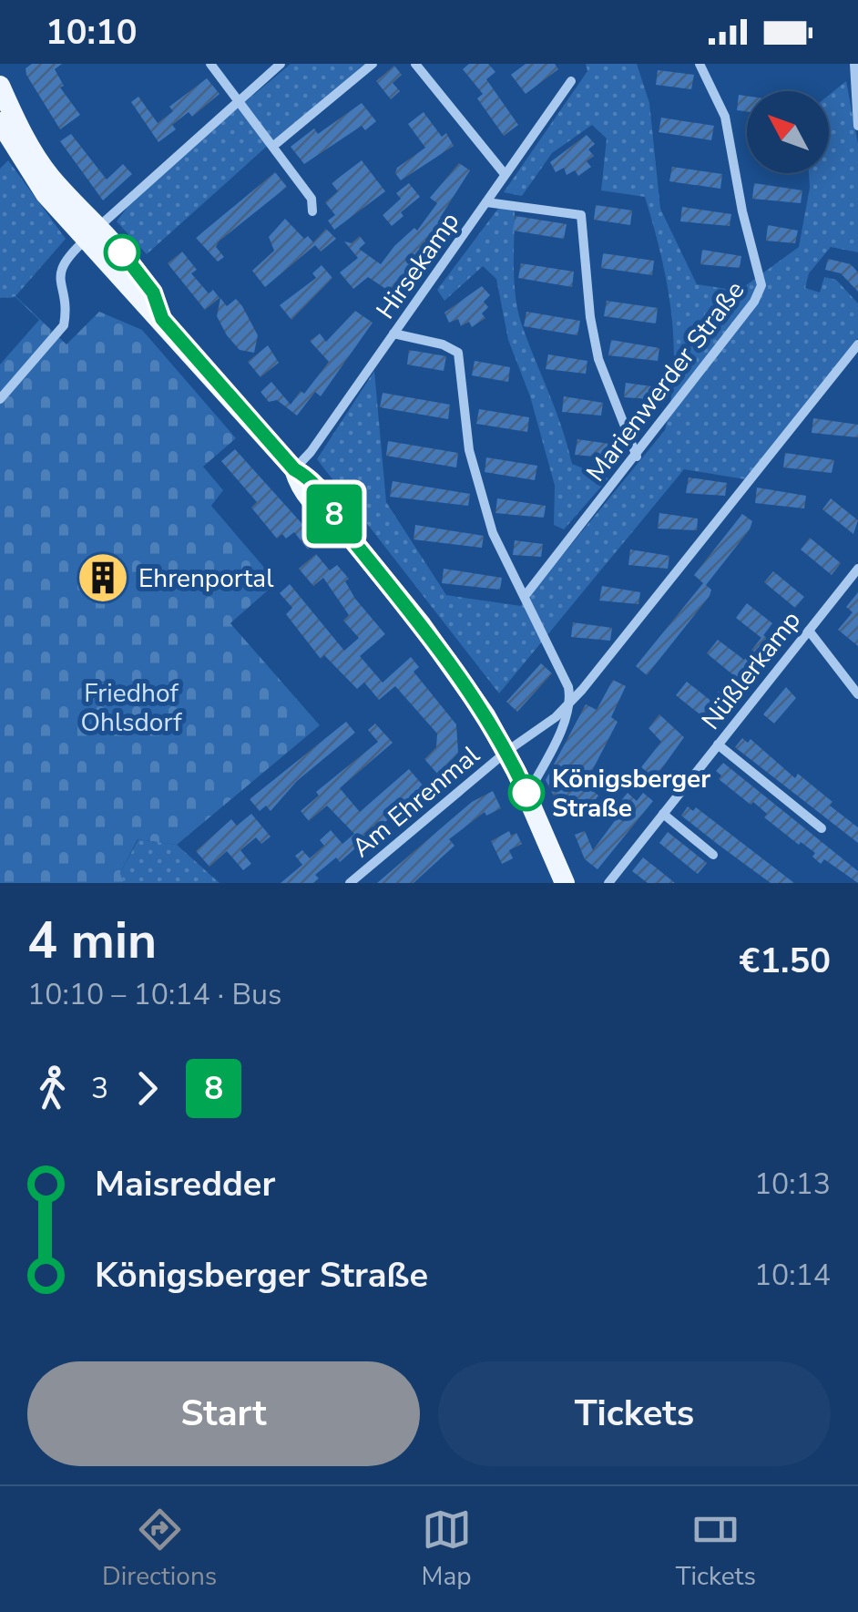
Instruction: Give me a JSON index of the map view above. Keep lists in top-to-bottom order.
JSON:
{
  "streets": {
    "street": [
      "Hirsekamp",
      "Marienwerder Straße",
      "Nüßlerkamp",
      "Am Ehrenmal"
    ]
  },
  "parks": ["Friedhof Ohlsdorf"],
  "places": {
    "building": ["Ehrenportal"],
    "other": ["Königsberger Straße"]
  },
  "lines": ["bus line 8"],
  "north": "top left",
  "page": {
    "status": "10:10",
    "on_map": "8",
    "heading": ["4 min", "10:10 – 10:14 · Bus", "€1.50"],
    "legs": ["3", "8"],
    "list": [
      {
        "name": "Maisredder",
        "value": "10:13"
      },
      {
        "name": "Königsberger Straße",
        "value": "10:14"
      }
    ],
    "buttons": ["Start", "Tickets"],
    "tabs": ["Directions", "Map", "Tickets"]
  }
}
